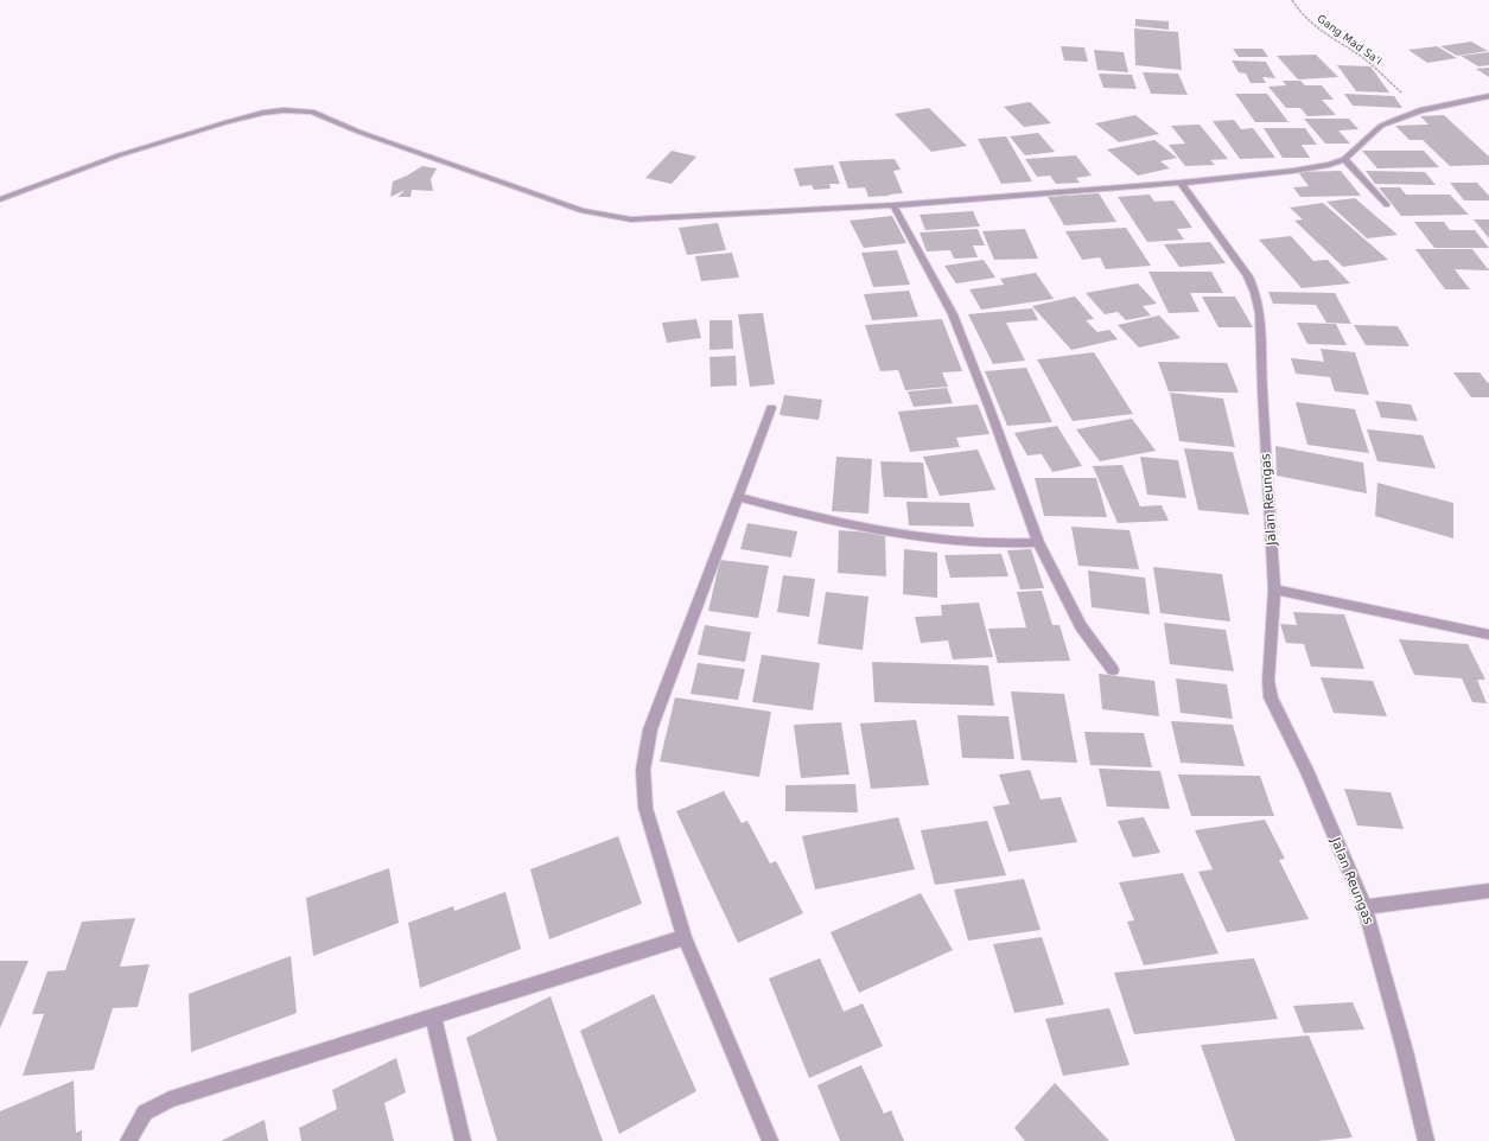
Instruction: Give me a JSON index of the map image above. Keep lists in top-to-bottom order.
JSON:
{
  "streets": {
    "street": ["Jalan Reungas"],
    "path": ["Gang Mad Sa'i"]
  }
}
